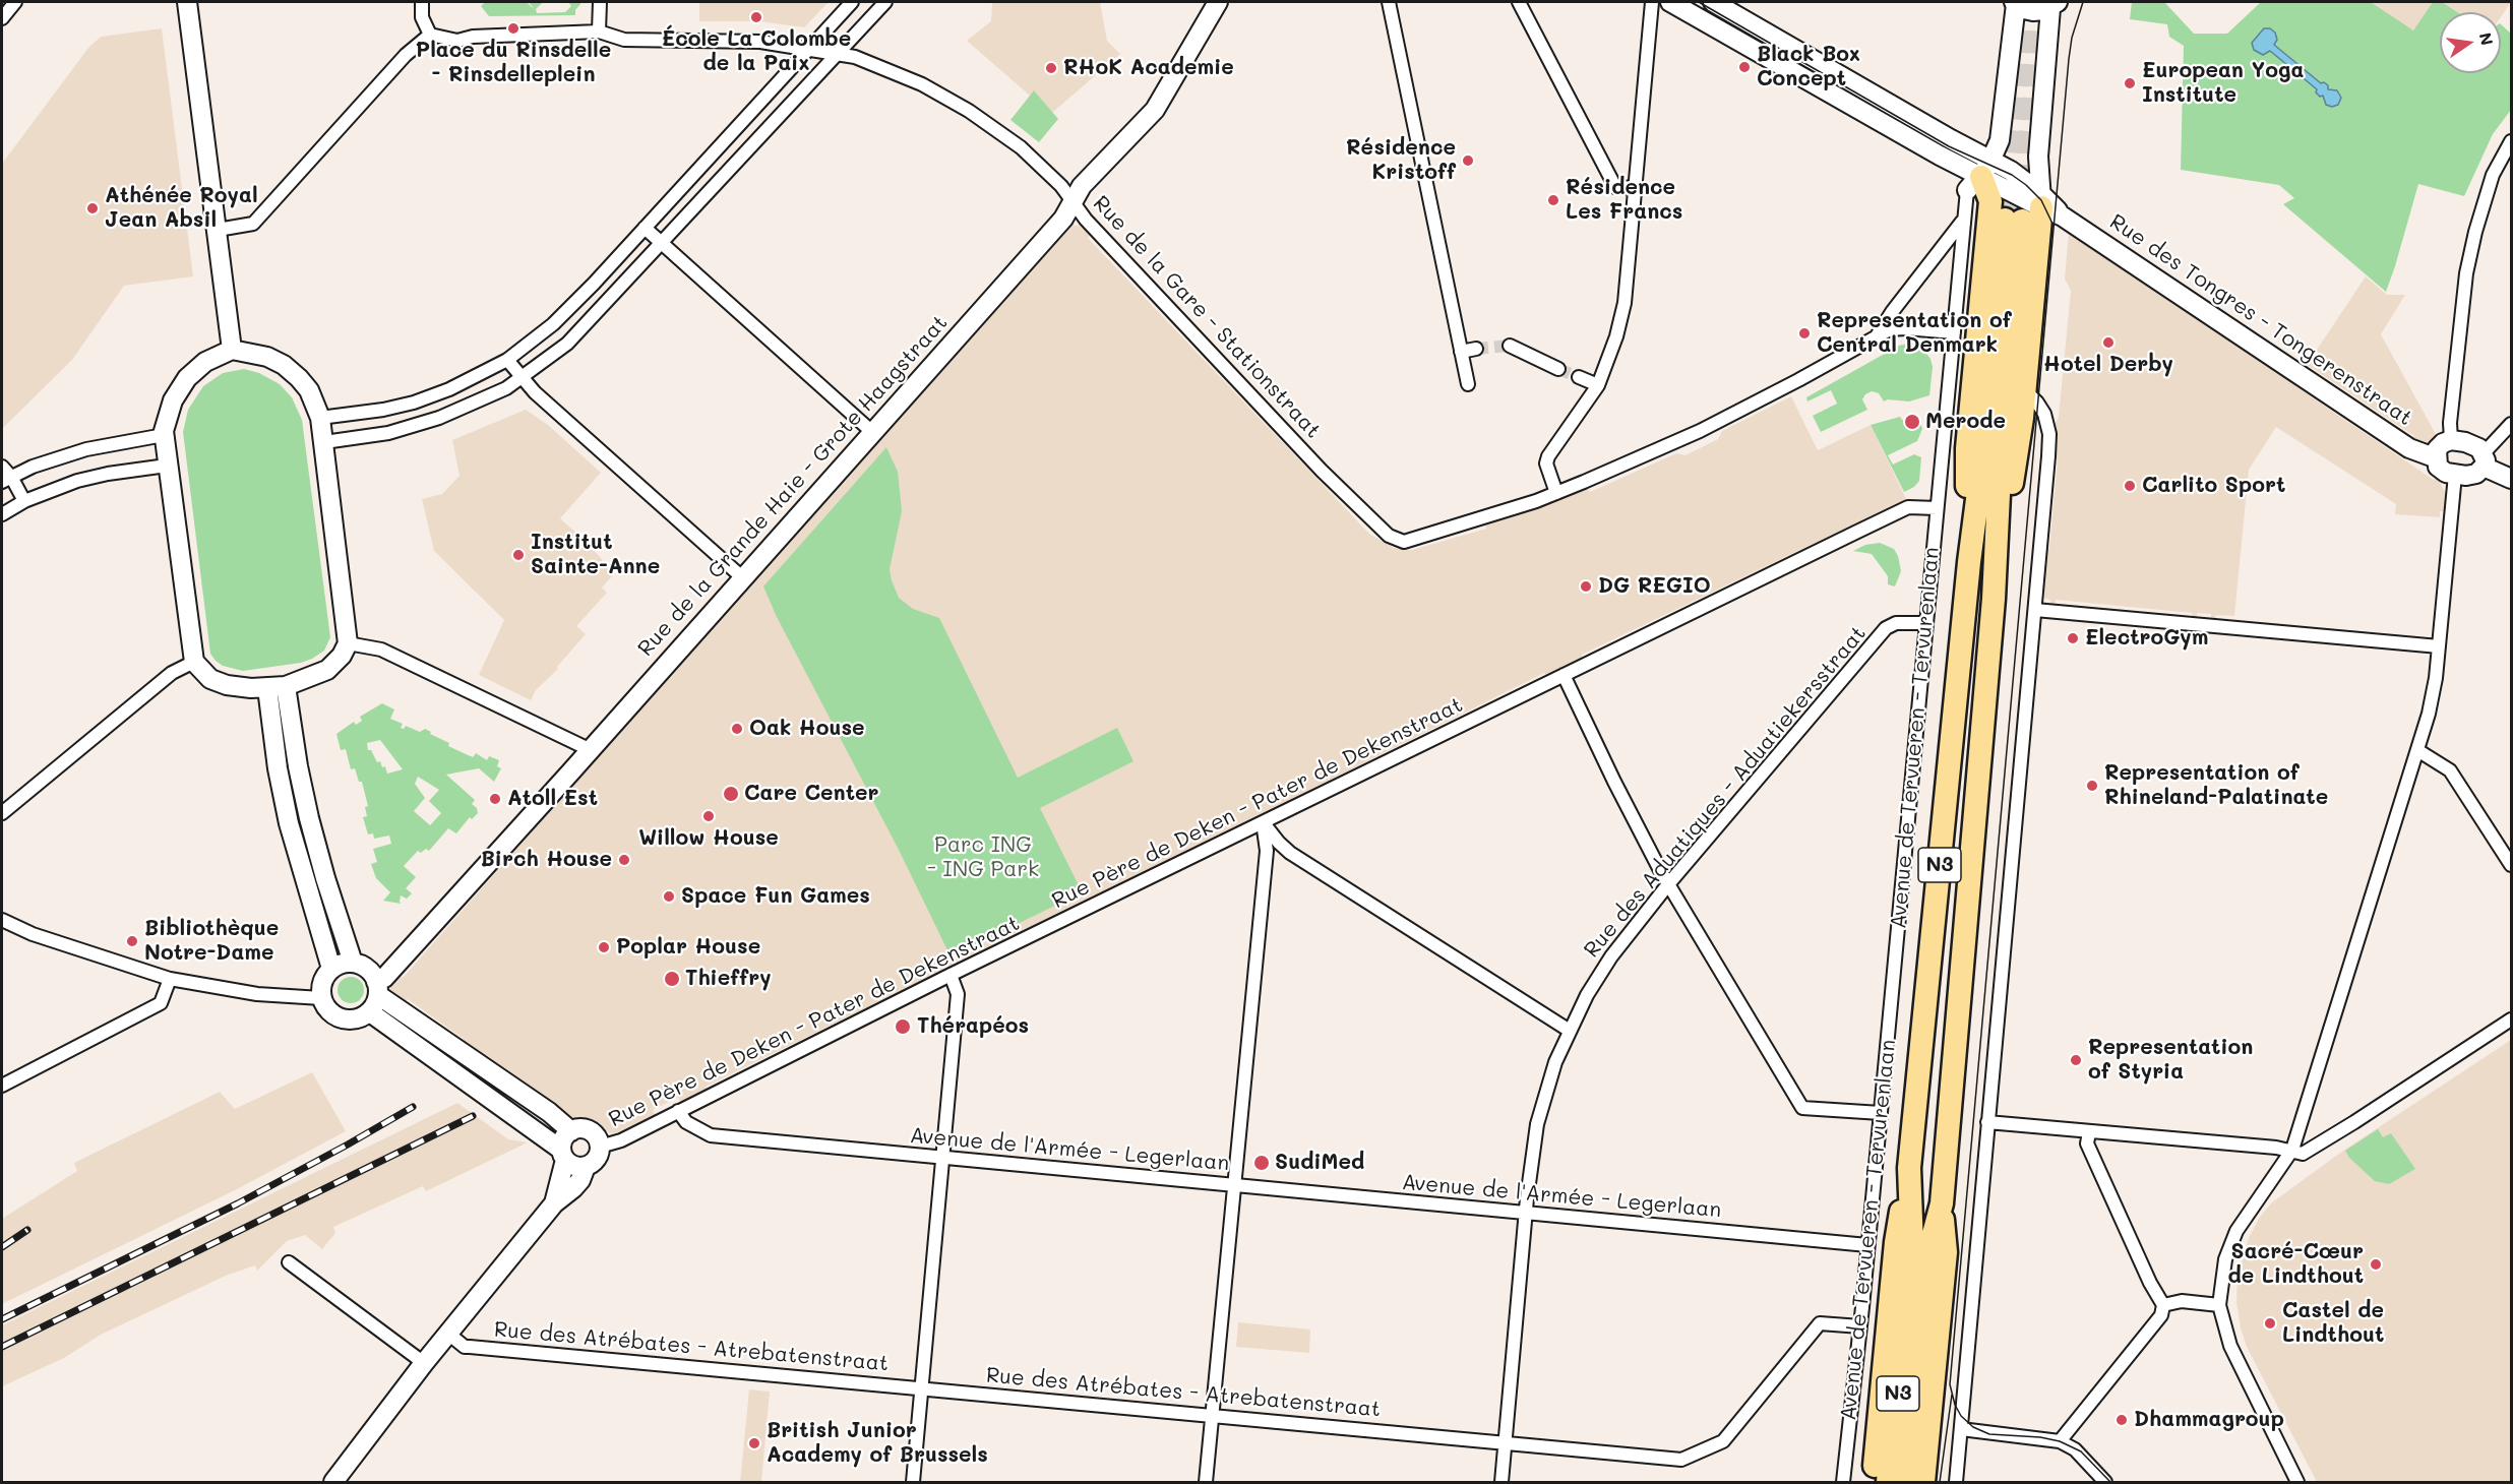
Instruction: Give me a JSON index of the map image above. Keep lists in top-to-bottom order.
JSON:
{
  "streets": {
    "highway": ["Avenue de Tervueren - Tervurenlaan", "N3"],
    "street": [
      "Rue de la Gare - Stationstraat",
      "Rue des Tongres - Tongerenstraat",
      "Rue de la Grande Haie - Grote Haagstraat",
      "Rue des Aduatiques - Aduatiekersstraat",
      "Rue Père de Deken - Pater de Dekenstraat",
      "Avenue de l'Armée - Legerlaan",
      "Rue des Atrébates - Atrebatenstraat"
    ]
  },
  "crossings": [
    ["Rue de la Gare - Stationstraat", "Rue de la Grande Haie - Grote Haagstraat"],
    ["Rue des Tongres - Tongerenstraat", "Avenue de Tervueren - Tervurenlaan"],
    ["Avenue de Tervueren - Tervurenlaan", "Rue des Aduatiques - Aduatiekersstraat"],
    ["Avenue de Tervueren - Tervurenlaan", "Rue Père de Deken - Pater de Dekenstraat"],
    ["Avenue de Tervueren - Tervurenlaan", "Avenue de l'Armée - Legerlaan"],
    ["Avenue de Tervueren - Tervurenlaan", "Rue des Atrébates - Atrebatenstraat"],
    ["Rue des Aduatiques - Aduatiekersstraat", "Avenue de l'Armée - Legerlaan"],
    ["Rue des Aduatiques - Aduatiekersstraat", "Rue des Atrébates - Atrebatenstraat"],
    ["Rue Père de Deken - Pater de Dekenstraat", "Avenue de l'Armée - Legerlaan"]
  ],
  "parks": ["Parc ING - ING Park"],
  "places": [
    "École La Colombe de la Paix",
    "Place du Rinsdelle - Rinsdelleplein",
    "Black Box Concept",
    "RHoK Academie",
    "European Yoga Institute",
    "Résidence Kristoff",
    "Résidence Les Francs",
    "Athénée Royal Jean Absil",
    "Representation of Central Denmark",
    "Hotel Derby",
    "Merode",
    "Carlito Sport",
    "Institut Sainte-Anne",
    "DG REGIO",
    "ElectroGym",
    "Oak House",
    "Representation of Rhineland-Palatinate",
    "Care Center",
    "Atoll Est",
    "Willow House",
    "Birch House",
    "Space Fun Games",
    "Bibliothèque Notre-Dame",
    "Poplar House",
    "Thieffry",
    "Thérapéos",
    "Representation of Styria",
    "SudiMed",
    "Sacré-Cœur de Lindthout",
    "Castel de Lindthout",
    "Dhammagroup",
    "British Junior Academy of Brussels"
  ],
  "north": "right"
}
